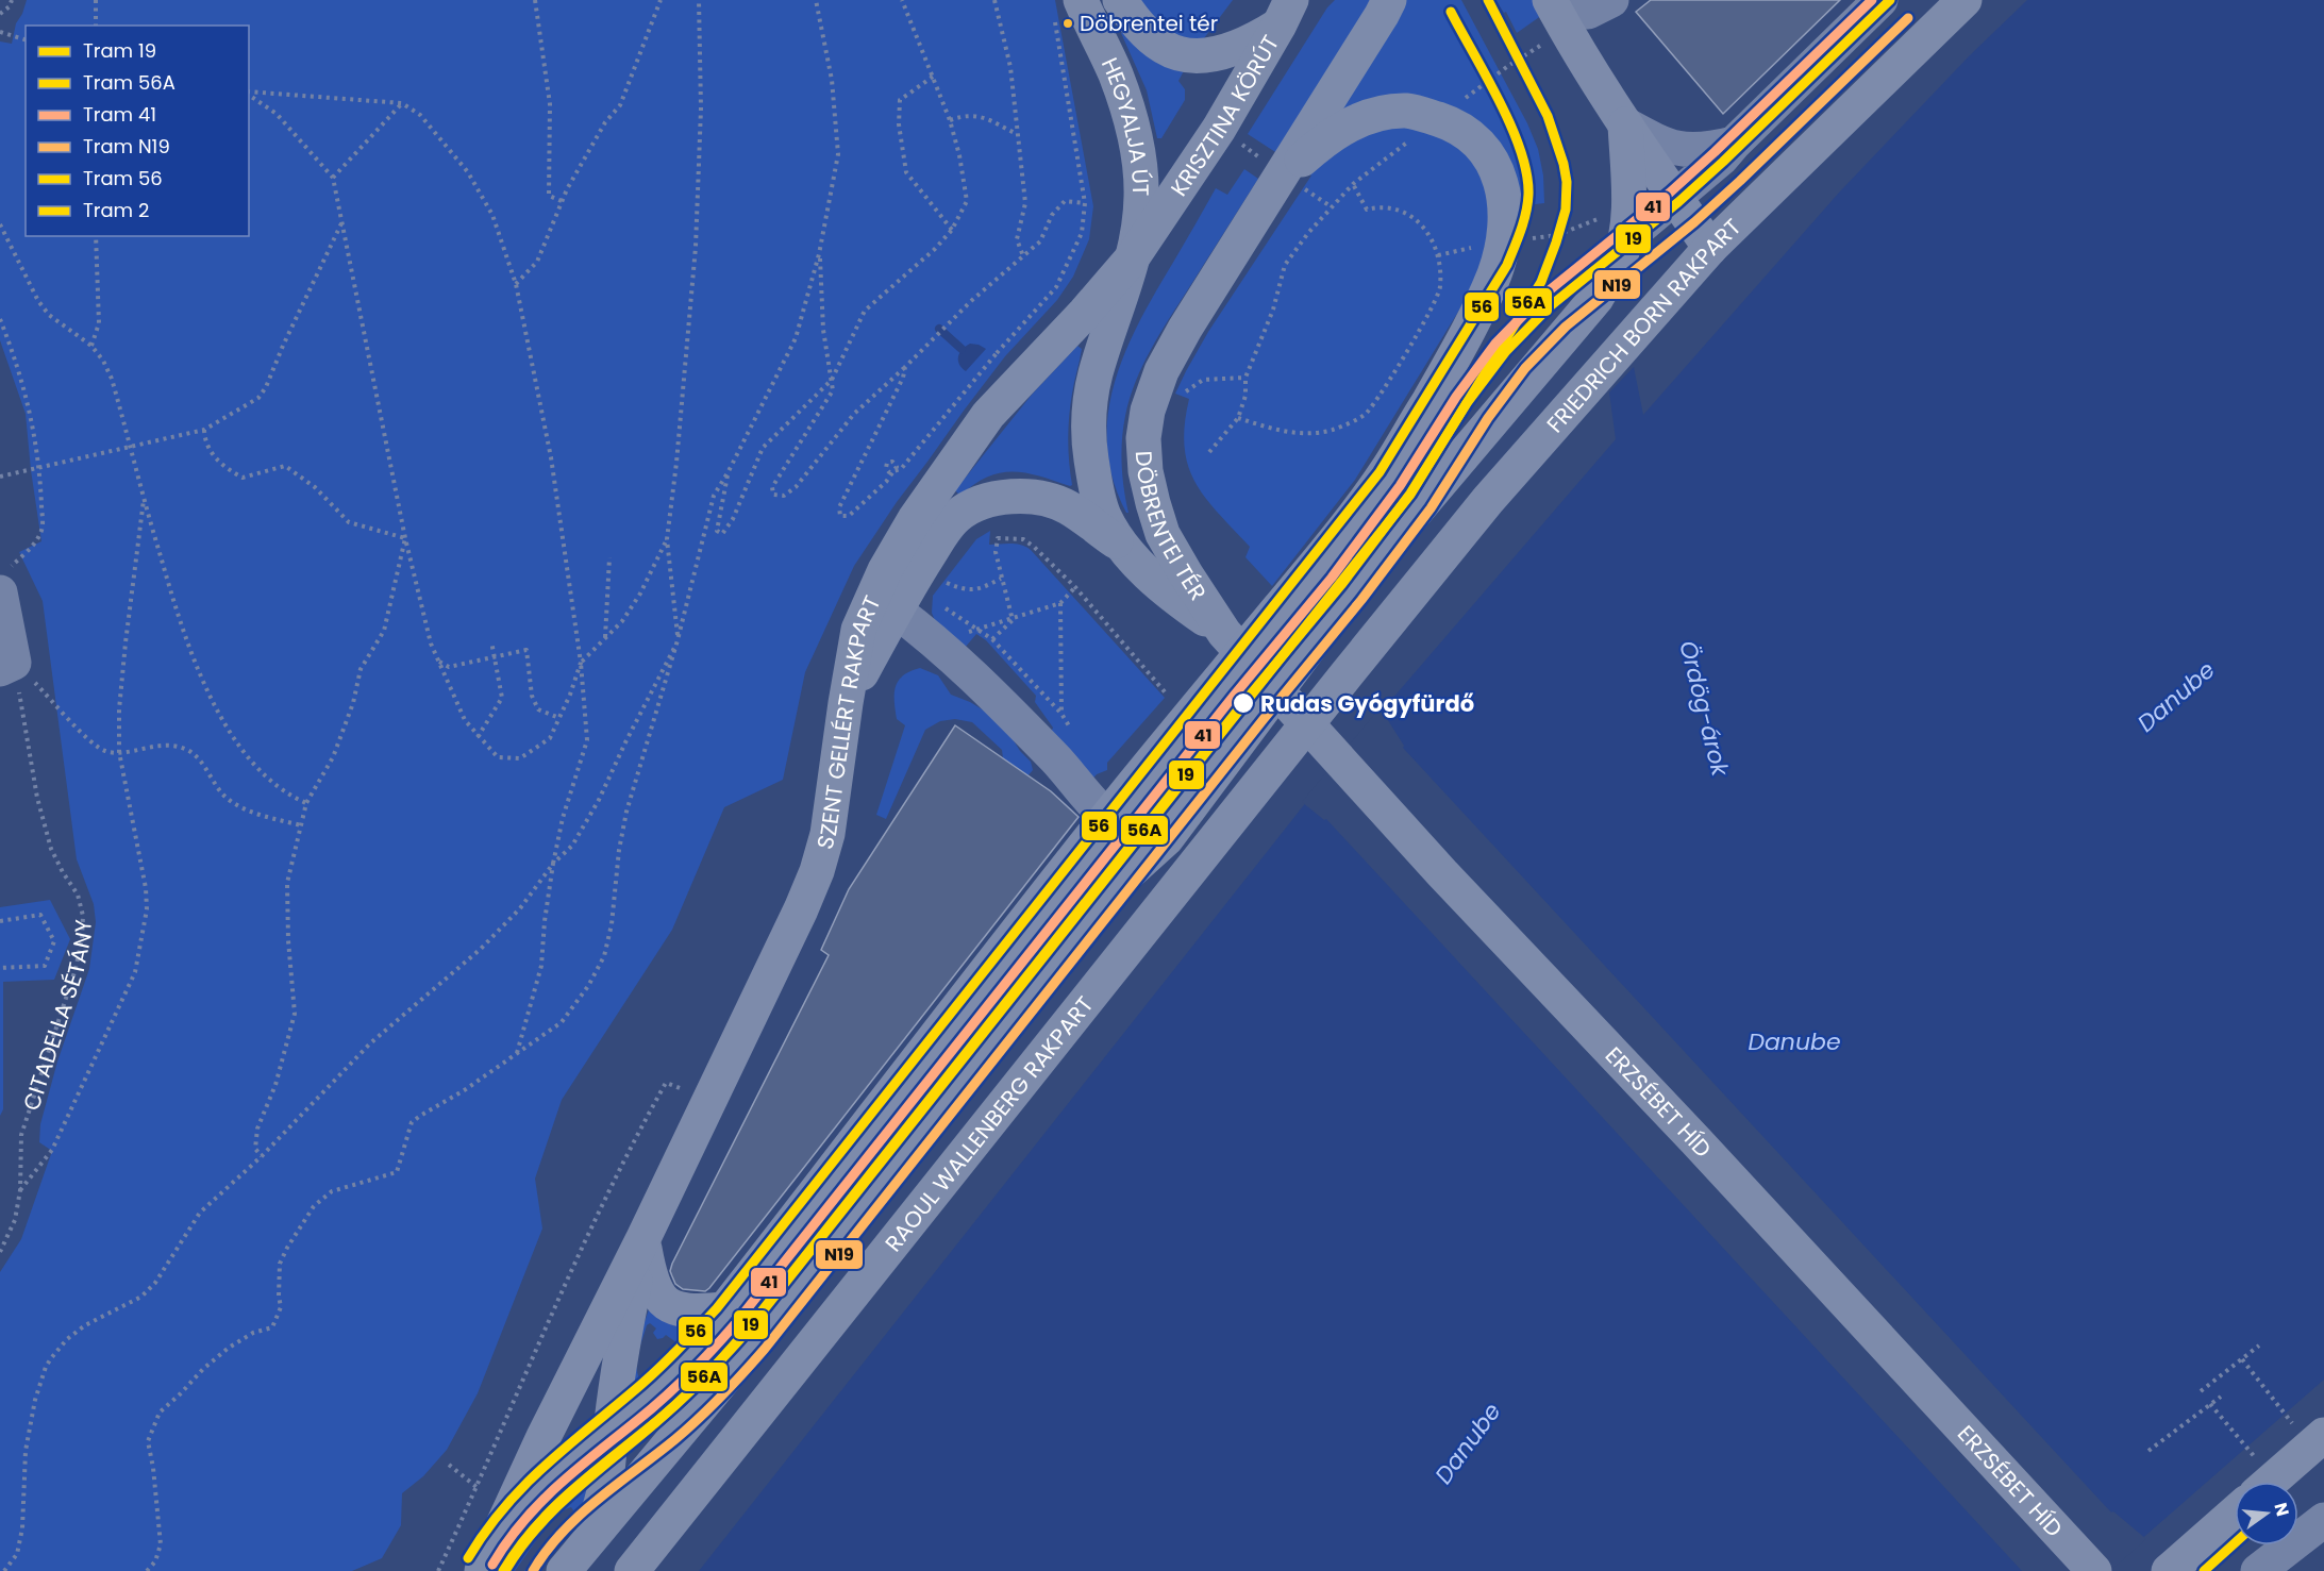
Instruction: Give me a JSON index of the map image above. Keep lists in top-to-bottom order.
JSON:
{
  "streets": {
    "main road": [
      "KRISZTINA KÖRÚT",
      "HEGYALJA ÚT",
      "FRIEDRICH BORN RAKPART",
      "DÖBRENTEI TÉR",
      "SZENT GELLÉRT RAKPART",
      "ERZSÉBET HÍD",
      "RAOUL WALLENBERG RAKPART"
    ],
    "path": ["CITADELLA SÉTÁNY"]
  },
  "crossings": [
    ["KRISZTINA KÖRÚT", "HEGYALJA ÚT"],
    ["KRISZTINA KÖRÚT", "SZENT GELLÉRT RAKPART"],
    ["HEGYALJA ÚT", "SZENT GELLÉRT RAKPART"],
    ["FRIEDRICH BORN RAKPART", "RAOUL WALLENBERG RAKPART"],
    ["DÖBRENTEI TÉR", "SZENT GELLÉRT RAKPART"],
    ["DÖBRENTEI TÉR", "ERZSÉBET HÍD"]
  ],
  "water": ["Danube", "Ördög-árok"],
  "places": ["Döbrentei tér", "Rudas Gyógyfürdő"],
  "lines": [
    "tram line 19",
    "tram line 56A",
    "tram line 41",
    "tram line 56",
    "tram line N19",
    "tram line 2"
  ],
  "legend": [
    "Tram 19",
    "Tram 56A",
    "Tram 41",
    "Tram N19",
    "Tram 56",
    "Tram 2"
  ],
  "north": "right"
}
